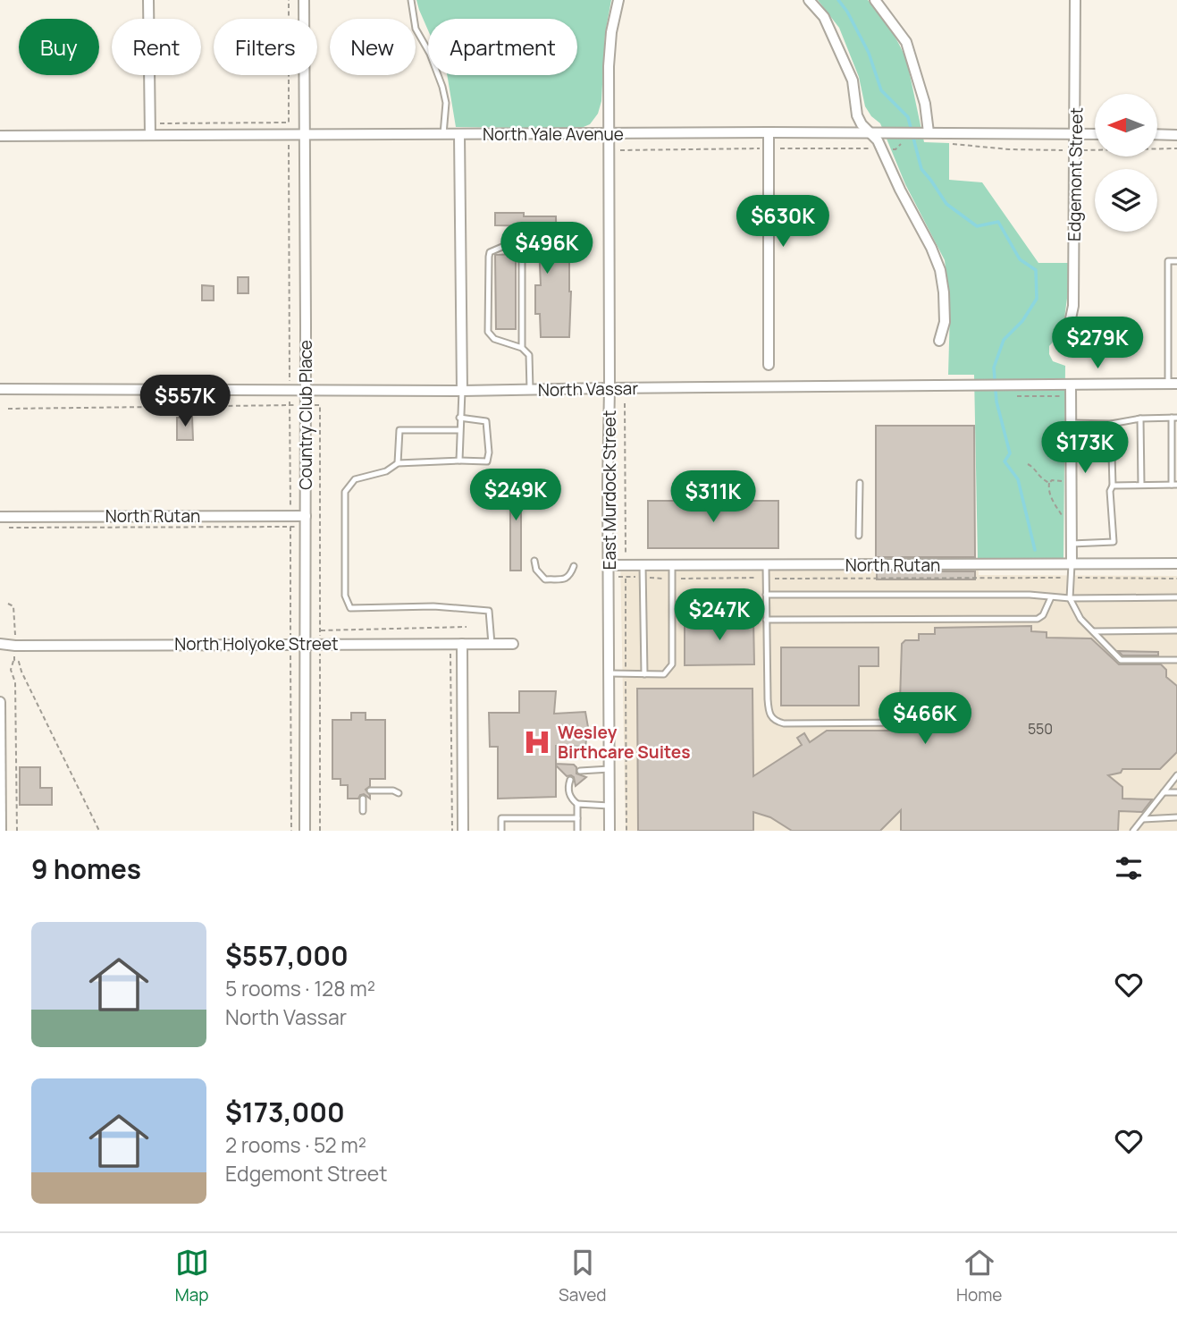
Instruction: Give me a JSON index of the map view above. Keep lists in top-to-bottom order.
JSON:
{
  "streets": {
    "street": [
      "North Yale Avenue",
      "Edgemont Street",
      "North Vassar",
      "Country Club Place",
      "East Murdock Street",
      "North Rutan",
      "North Holyoke Street"
    ]
  },
  "crossings": [
    ["North Yale Avenue", "Edgemont Street"],
    ["North Yale Avenue", "Country Club Place"],
    ["North Yale Avenue", "East Murdock Street"],
    ["North Vassar", "Country Club Place"],
    ["North Vassar", "East Murdock Street"],
    ["Country Club Place", "North Rutan"],
    ["Country Club Place", "North Holyoke Street"],
    ["East Murdock Street", "North Rutan"]
  ],
  "places": {
    "hospital": ["Wesley Birthcare Suites"]
  },
  "house_numbers": ["550"],
  "north": "left",
  "page": {
    "chip": [
      "Buy",
      "Rent",
      "Filters",
      "New",
      "Apartment"
    ],
    "price": [
      "$630K",
      "$496K",
      "$279K",
      "$557K",
      "$173K",
      "$249K",
      "$311K",
      "$247K",
      "$466K"
    ],
    "heading": "9 homes",
    "list": [
      {
        "name": "$557,000",
        "note": "5 rooms · 128 m² · North Vassar"
      },
      {
        "name": "$173,000",
        "note": "2 rooms · 52 m² · Edgemont Street"
      }
    ],
    "tabs": ["Map", "Saved", "Home"]
  }
}
